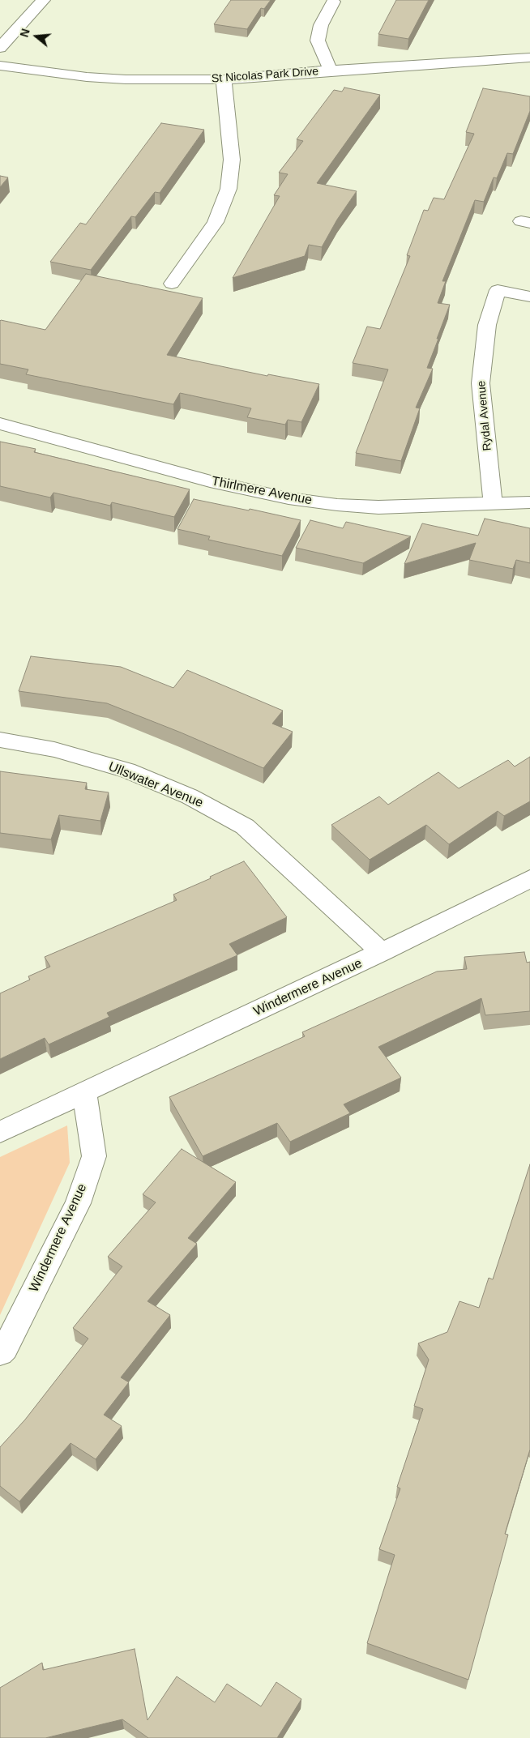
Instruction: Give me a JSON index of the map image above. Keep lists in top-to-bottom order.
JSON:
{
  "streets": {
    "street": [
      "St Nicolas Park Drive",
      "Rydal Avenue",
      "Thirlmere Avenue",
      "Ullswater Avenue",
      "Windermere Avenue"
    ]
  },
  "crossings": [
    ["Rydal Avenue", "Thirlmere Avenue"],
    ["Ullswater Avenue", "Windermere Avenue"]
  ],
  "north": "left"
}
